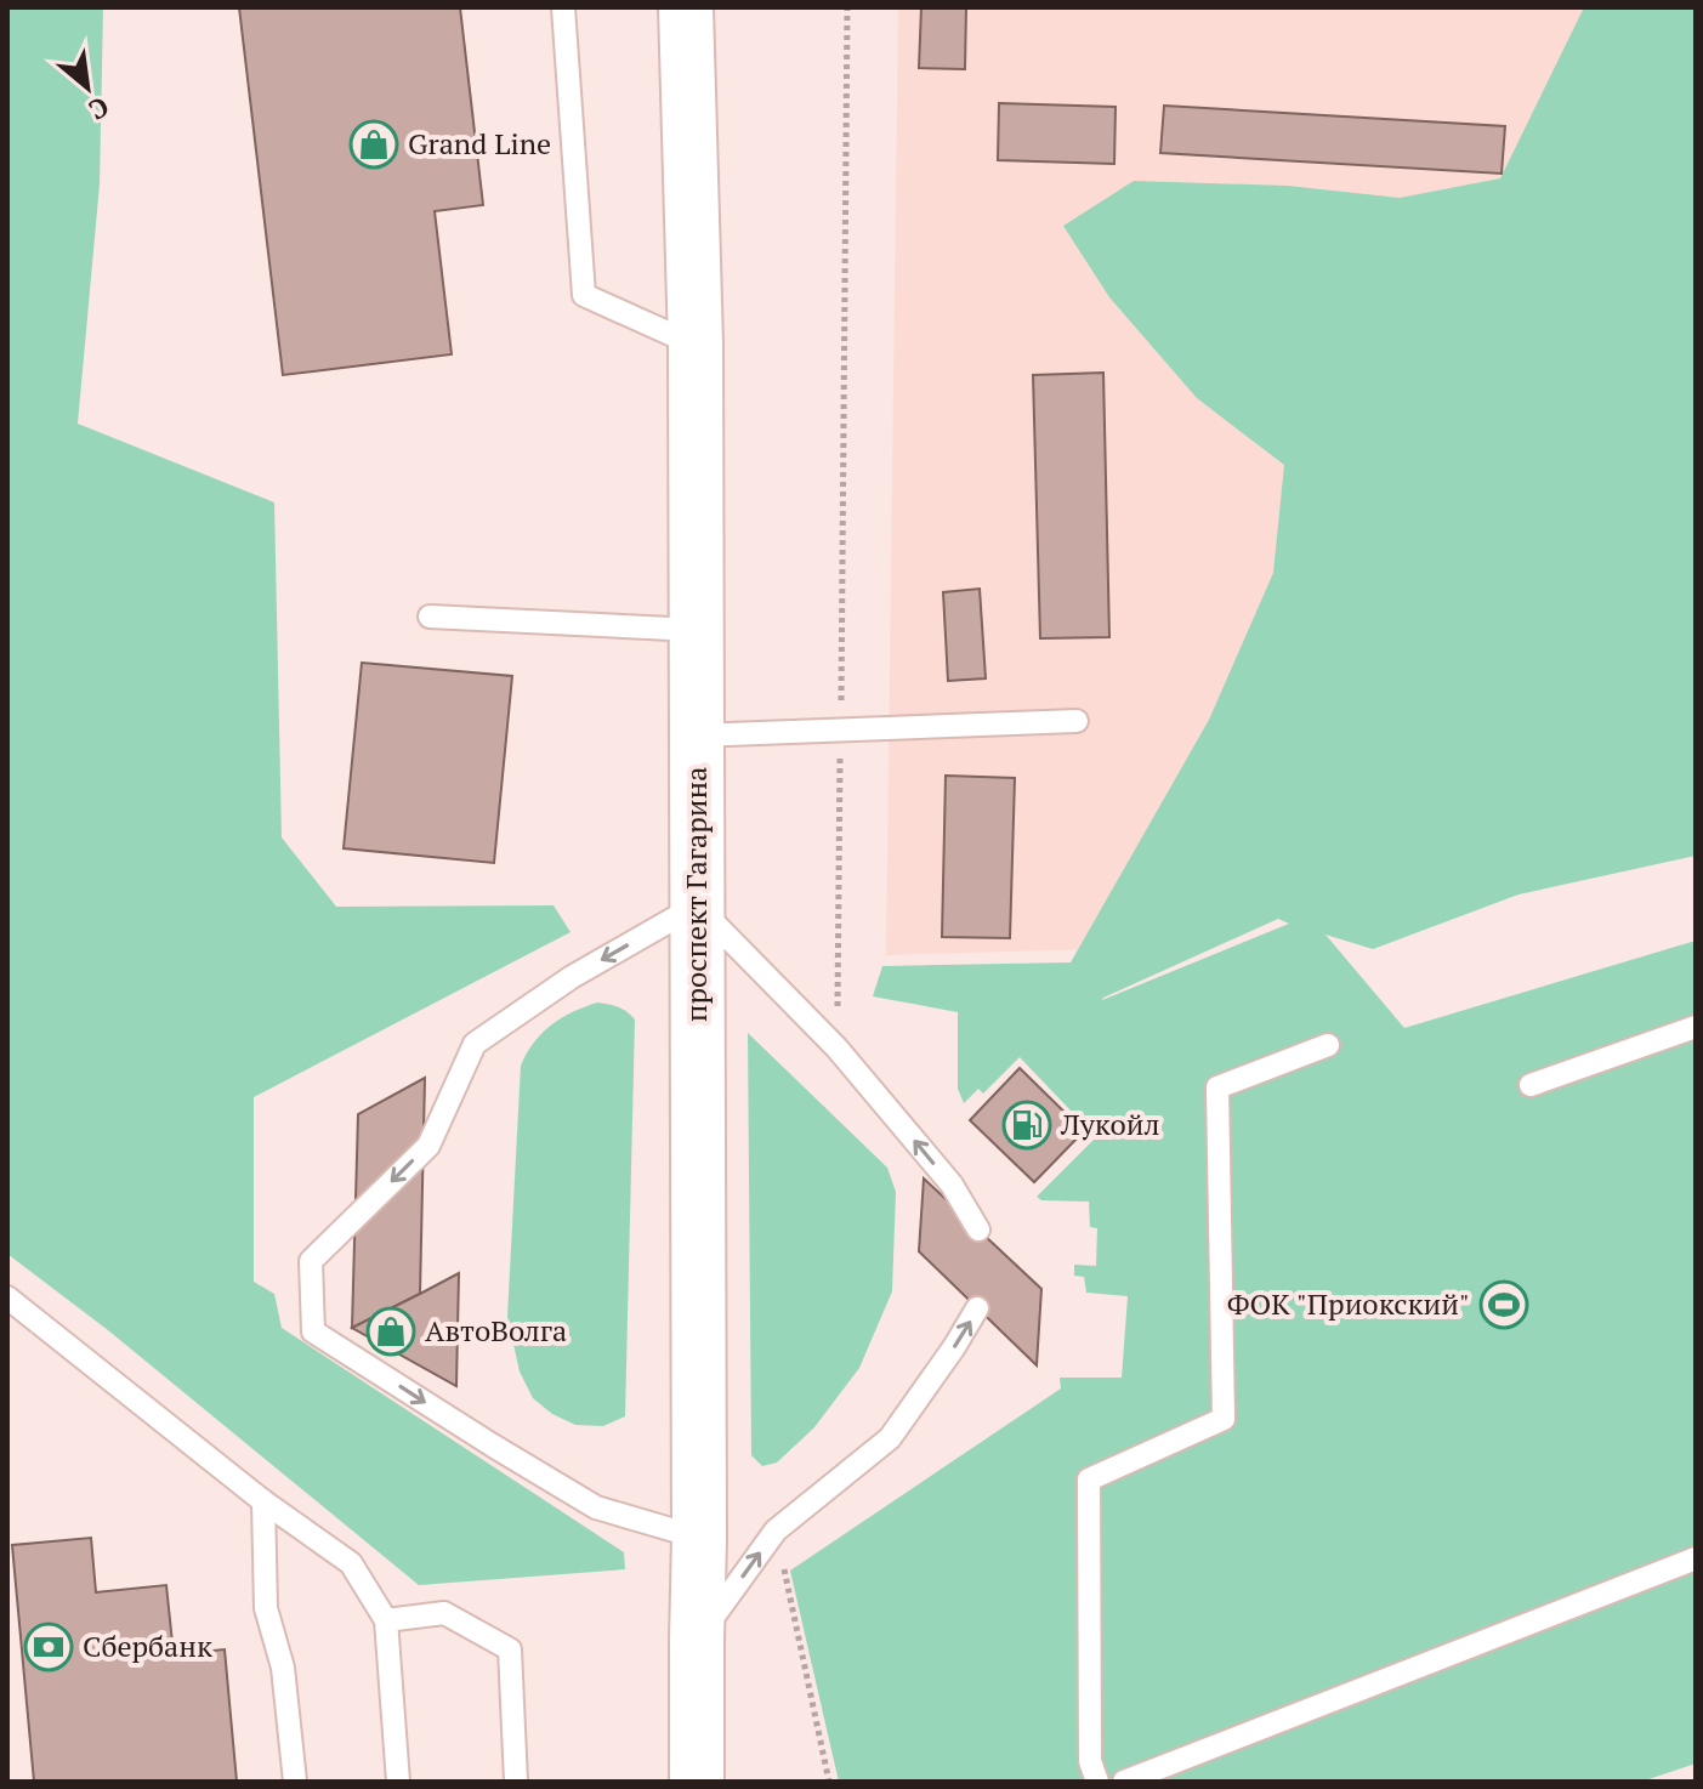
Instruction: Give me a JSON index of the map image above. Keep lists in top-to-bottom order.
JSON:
{
  "streets": {
    "main road": ["проспект Гагарина"]
  },
  "places": {
    "shop": ["Grand Line", "АвтоВолга"],
    "fuel station": ["Лукойл"],
    "sports": ["ФОК \"Приокский\""],
    "bank": ["Сбербанк"]
  },
  "north": "bottom right"
}
